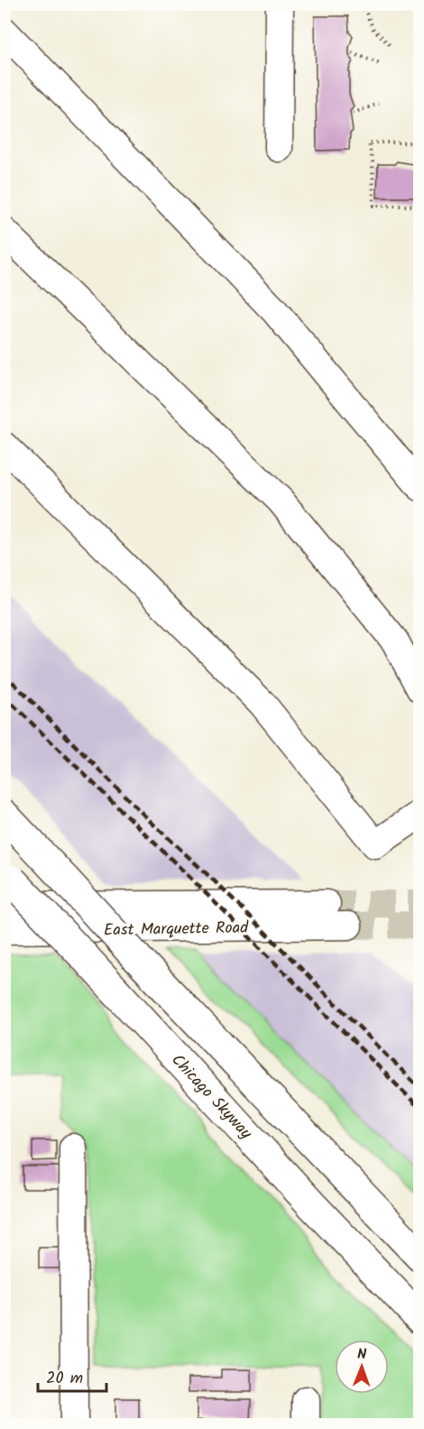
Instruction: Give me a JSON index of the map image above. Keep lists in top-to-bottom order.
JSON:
{
  "streets": {
    "highway": ["Chicago Skyway"],
    "street": ["East Marquette Road"]
  },
  "crossings": [
    ["East Marquette Road", "Chicago Skyway"]
  ],
  "scale_bar": "20 m",
  "north": "top"
}
